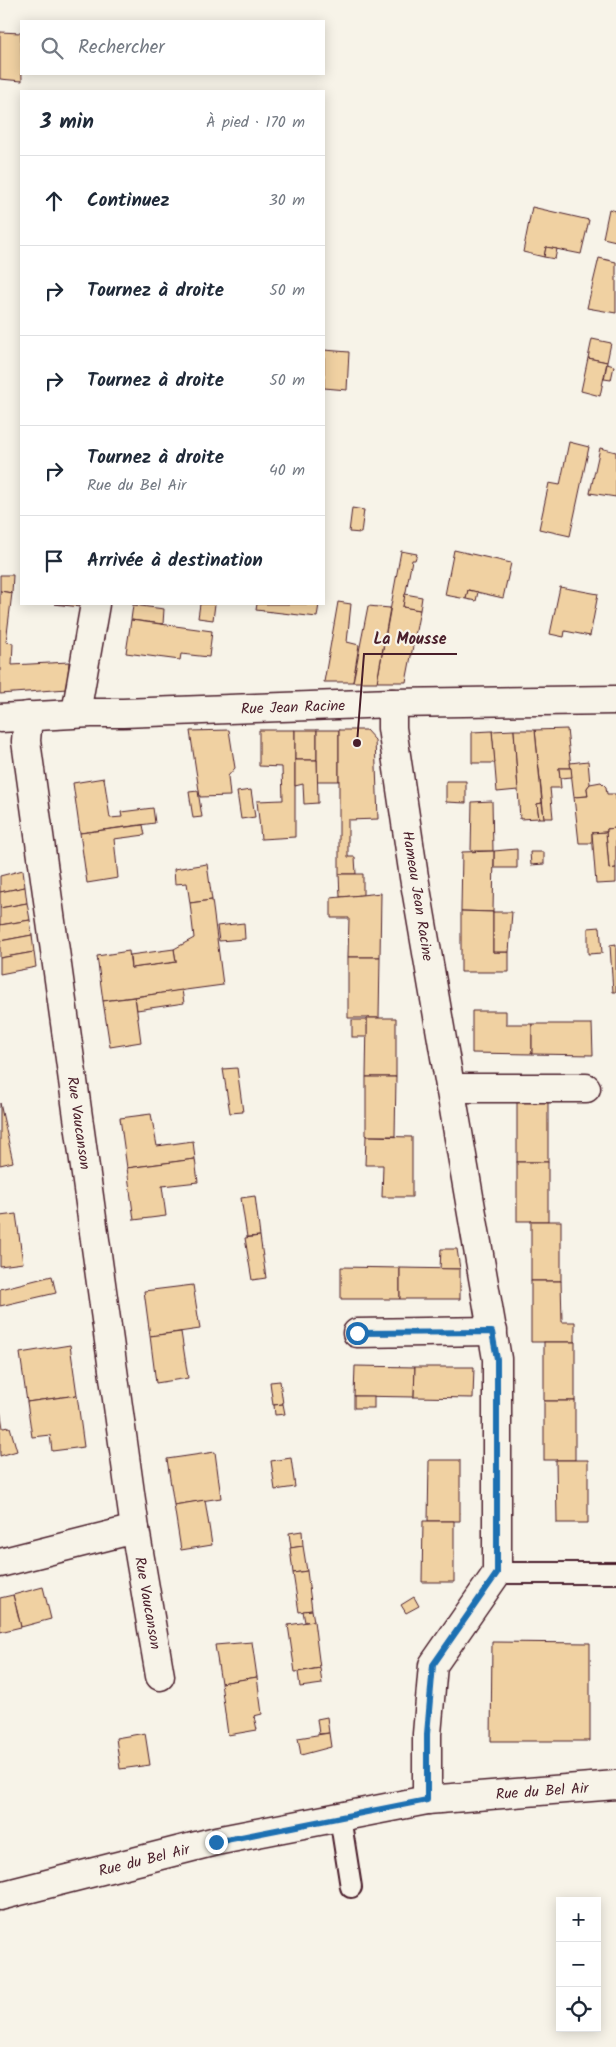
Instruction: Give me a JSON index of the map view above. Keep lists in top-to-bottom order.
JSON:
{
  "streets": {
    "street": [
      "Rue Jean Racine",
      "Hameau Jean Racine",
      "Rue Vaucanson",
      "Rue du Bel Air"
    ]
  },
  "crossings": [
    ["Rue Jean Racine", "Hameau Jean Racine"],
    ["Rue Jean Racine", "Rue Vaucanson"]
  ],
  "places": ["La Mousse"],
  "page": {
    "search": "Rechercher",
    "heading": ["3 min", "À pied · 170 m"],
    "list": [
      ["Continuez", "30 m"],
      ["Tournez à droite", "50 m"],
      ["Tournez à droite", "50 m"],
      ["Tournez à droite", "Rue du Bel Air", "40 m"],
      "Arrivée à destination"
    ],
    "map_buttons": ["+", "−"]
  }
}
